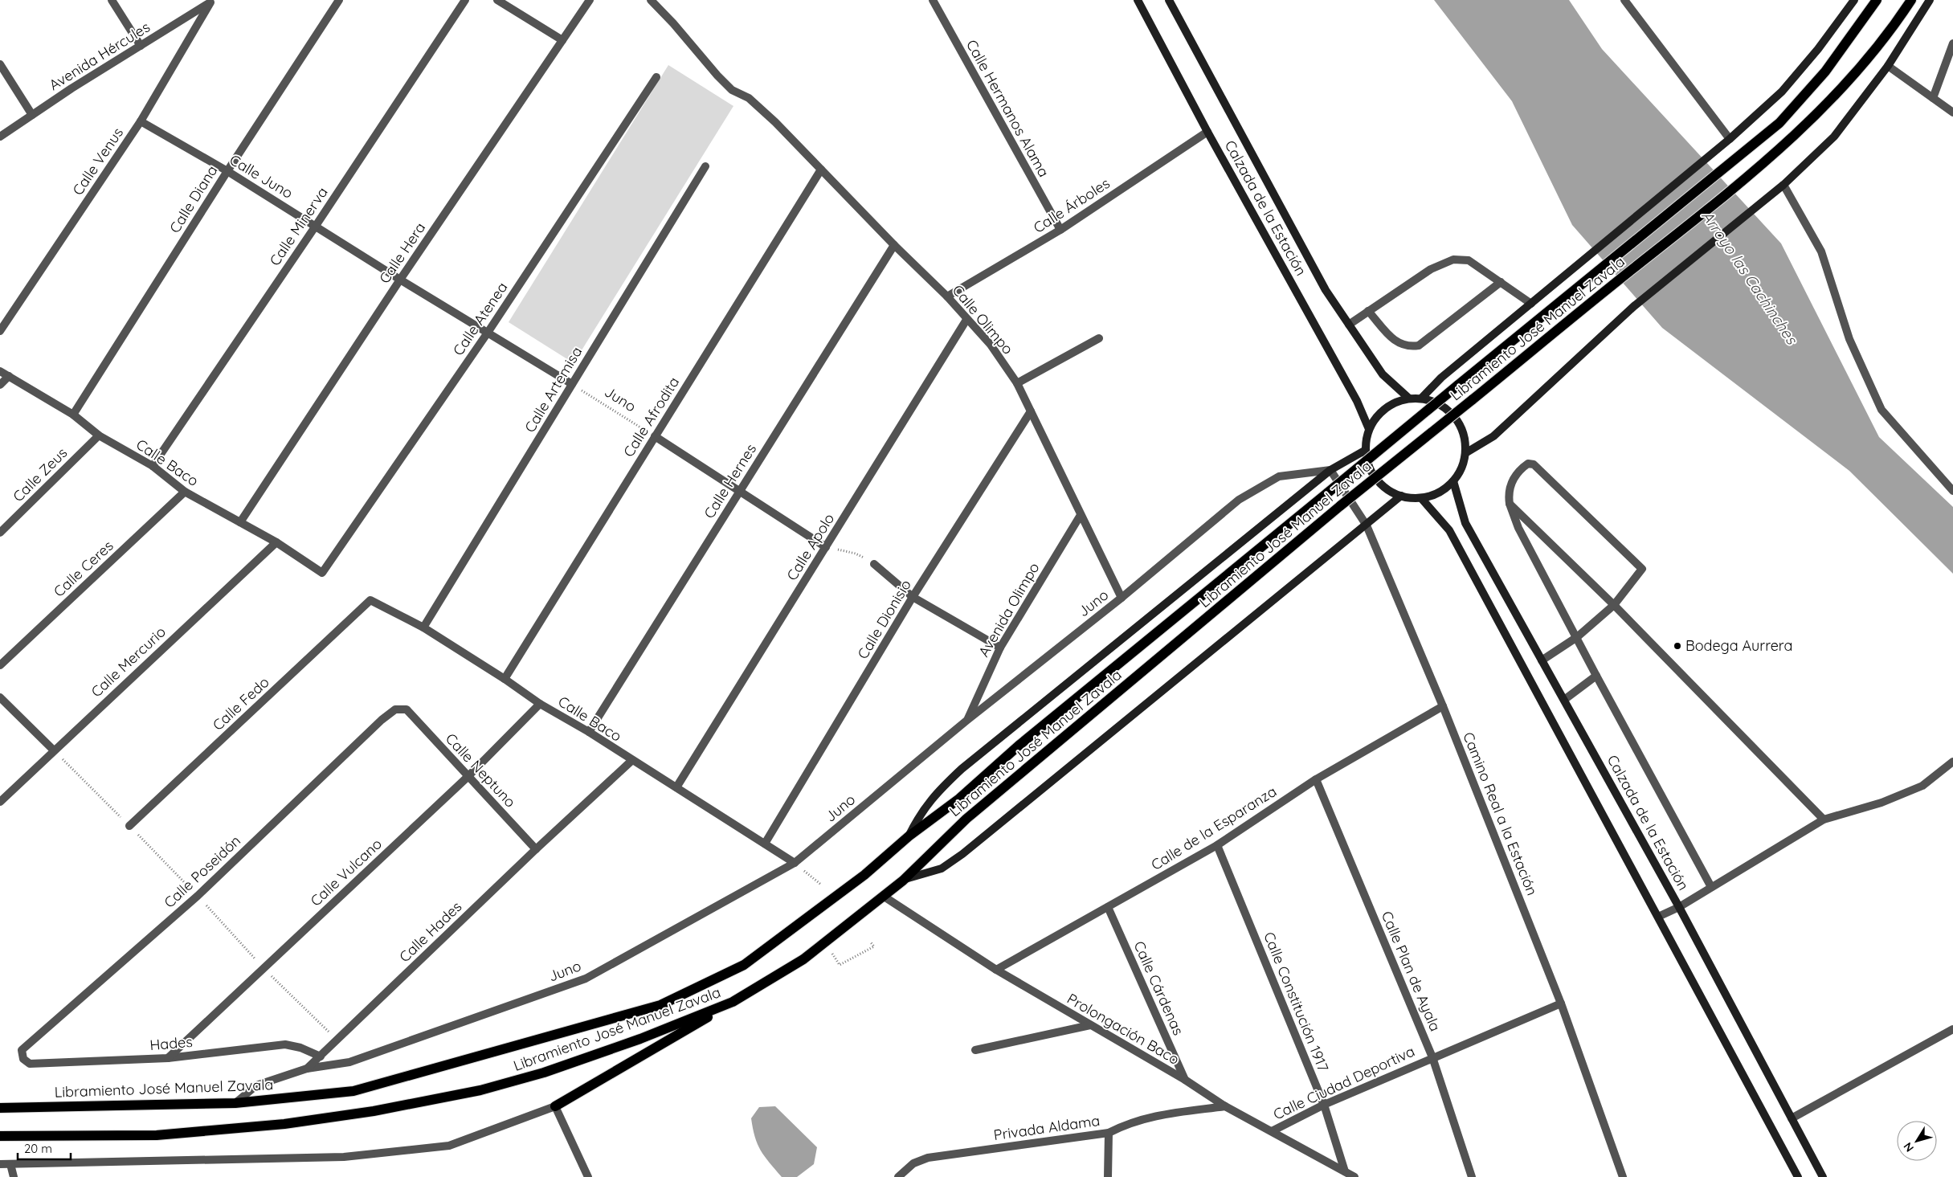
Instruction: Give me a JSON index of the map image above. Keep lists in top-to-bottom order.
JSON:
{
  "streets": {
    "main road": ["Calzada de la Estación", "Libramiento José Manuel Zavala"],
    "street": [
      "Avenida Hércules",
      "Calle Hermanos Alama",
      "Calle Venus",
      "Calle Juno",
      "Calle Diana",
      "Calle Árboles",
      "Calle Minerva",
      "Calle Hera",
      "Calle Atenea",
      "Calle Olimpo",
      "Calle Artemisa",
      "Juno",
      "Calle Afrodita",
      "Calle Baco",
      "Calle Zeus",
      "Calle Hernes",
      "Calle Apolo",
      "Calle Ceres",
      "Avenida Olimpo",
      "Calle Dionisio",
      "Calle Mercurio",
      "Calle Fedo",
      "Calle Neptuno",
      "Camino Real a la Estación",
      "Calle de la Esparanza",
      "Calle Poseidón",
      "Calle Vulcano",
      "Calle Hades",
      "Calle Plan de Ayala",
      "Calle Cárdenas",
      "Calle Constitución 1917",
      "Prolongación Baco",
      "Hades",
      "Calle Ciudad Deportiva",
      "Privada Aldama"
    ]
  },
  "crossings": [
    ["Avenida Hércules", "Calle Venus"],
    ["Calle Hermanos Alama", "Calle Árboles"],
    ["Calle Venus", "Calle Juno"],
    ["Calle Juno", "Calle Diana"],
    ["Calle Juno", "Calle Minerva"],
    ["Calle Juno", "Calle Hera"],
    ["Calle Juno", "Calle Atenea"],
    ["Calle Juno", "Calle Artemisa"],
    ["Calle Juno", "Juno"],
    ["Calle Diana", "Calle Baco"],
    ["Calle Árboles", "Calzada de la Estación"],
    ["Calle Árboles", "Calle Olimpo"],
    ["Calle Minerva", "Calle Baco"],
    ["Calle Hera", "Calle Baco"],
    ["Calle Atenea", "Calle Baco"],
    ["Calle Olimpo", "Juno"],
    ["Calle Olimpo", "Calle Afrodita"],
    ["Calle Olimpo", "Calle Hernes"],
    ["Calle Olimpo", "Calle Apolo"],
    ["Calle Olimpo", "Avenida Olimpo"],
    ["Calle Olimpo", "Calle Dionisio"],
    ["Libramiento José Manuel Zavala", "Calle Hades"],
    ["Libramiento José Manuel Zavala", "Prolongación Baco"],
    ["Calle Artemisa", "Juno"],
    ["Calle Artemisa", "Calle Baco"],
    ["Juno", "Calle Afrodita"],
    ["Juno", "Calle Baco"],
    ["Juno", "Avenida Olimpo"],
    ["Juno", "Camino Real a la Estación"],
    ["Juno", "Calle Hades"],
    ["Calle Afrodita", "Calle Baco"],
    ["Calle Baco", "Calle Zeus"],
    ["Calle Baco", "Calle Hernes"],
    ["Calle Baco", "Calle Apolo"],
    ["Calle Baco", "Calle Ceres"],
    ["Calle Baco", "Calle Dionisio"],
    ["Calle Baco", "Calle Mercurio"],
    ["Calle Baco", "Calle Fedo"],
    ["Calle Baco", "Calle Vulcano"],
    ["Calle Baco", "Calle Hades"],
    ["Calle Neptuno", "Calle Poseidón"],
    ["Calle Neptuno", "Calle Vulcano"],
    ["Calle Neptuno", "Calle Hades"],
    ["Camino Real a la Estación", "Calle de la Esparanza"],
    ["Camino Real a la Estación", "Calle Ciudad Deportiva"],
    ["Calle de la Esparanza", "Calle Plan de Ayala"],
    ["Calle de la Esparanza", "Calle Cárdenas"],
    ["Calle de la Esparanza", "Calle Constitución 1917"],
    ["Calle de la Esparanza", "Prolongación Baco"],
    ["Calle Poseidón", "Hades"],
    ["Calle Vulcano", "Hades"],
    ["Calle Hades", "Hades"],
    ["Calle Plan de Ayala", "Calle Ciudad Deportiva"],
    ["Calle Cárdenas", "Prolongación Baco"],
    ["Calle Constitución 1917", "Prolongación Baco"],
    ["Calle Constitución 1917", "Calle Ciudad Deportiva"],
    ["Prolongación Baco", "Calle Ciudad Deportiva"],
    ["Prolongación Baco", "Privada Aldama"]
  ],
  "water": ["Arroyo las Cachinches"],
  "places": ["Bodega Aurrera"],
  "scale_bar": "20 m",
  "north": "bottom left"
}
